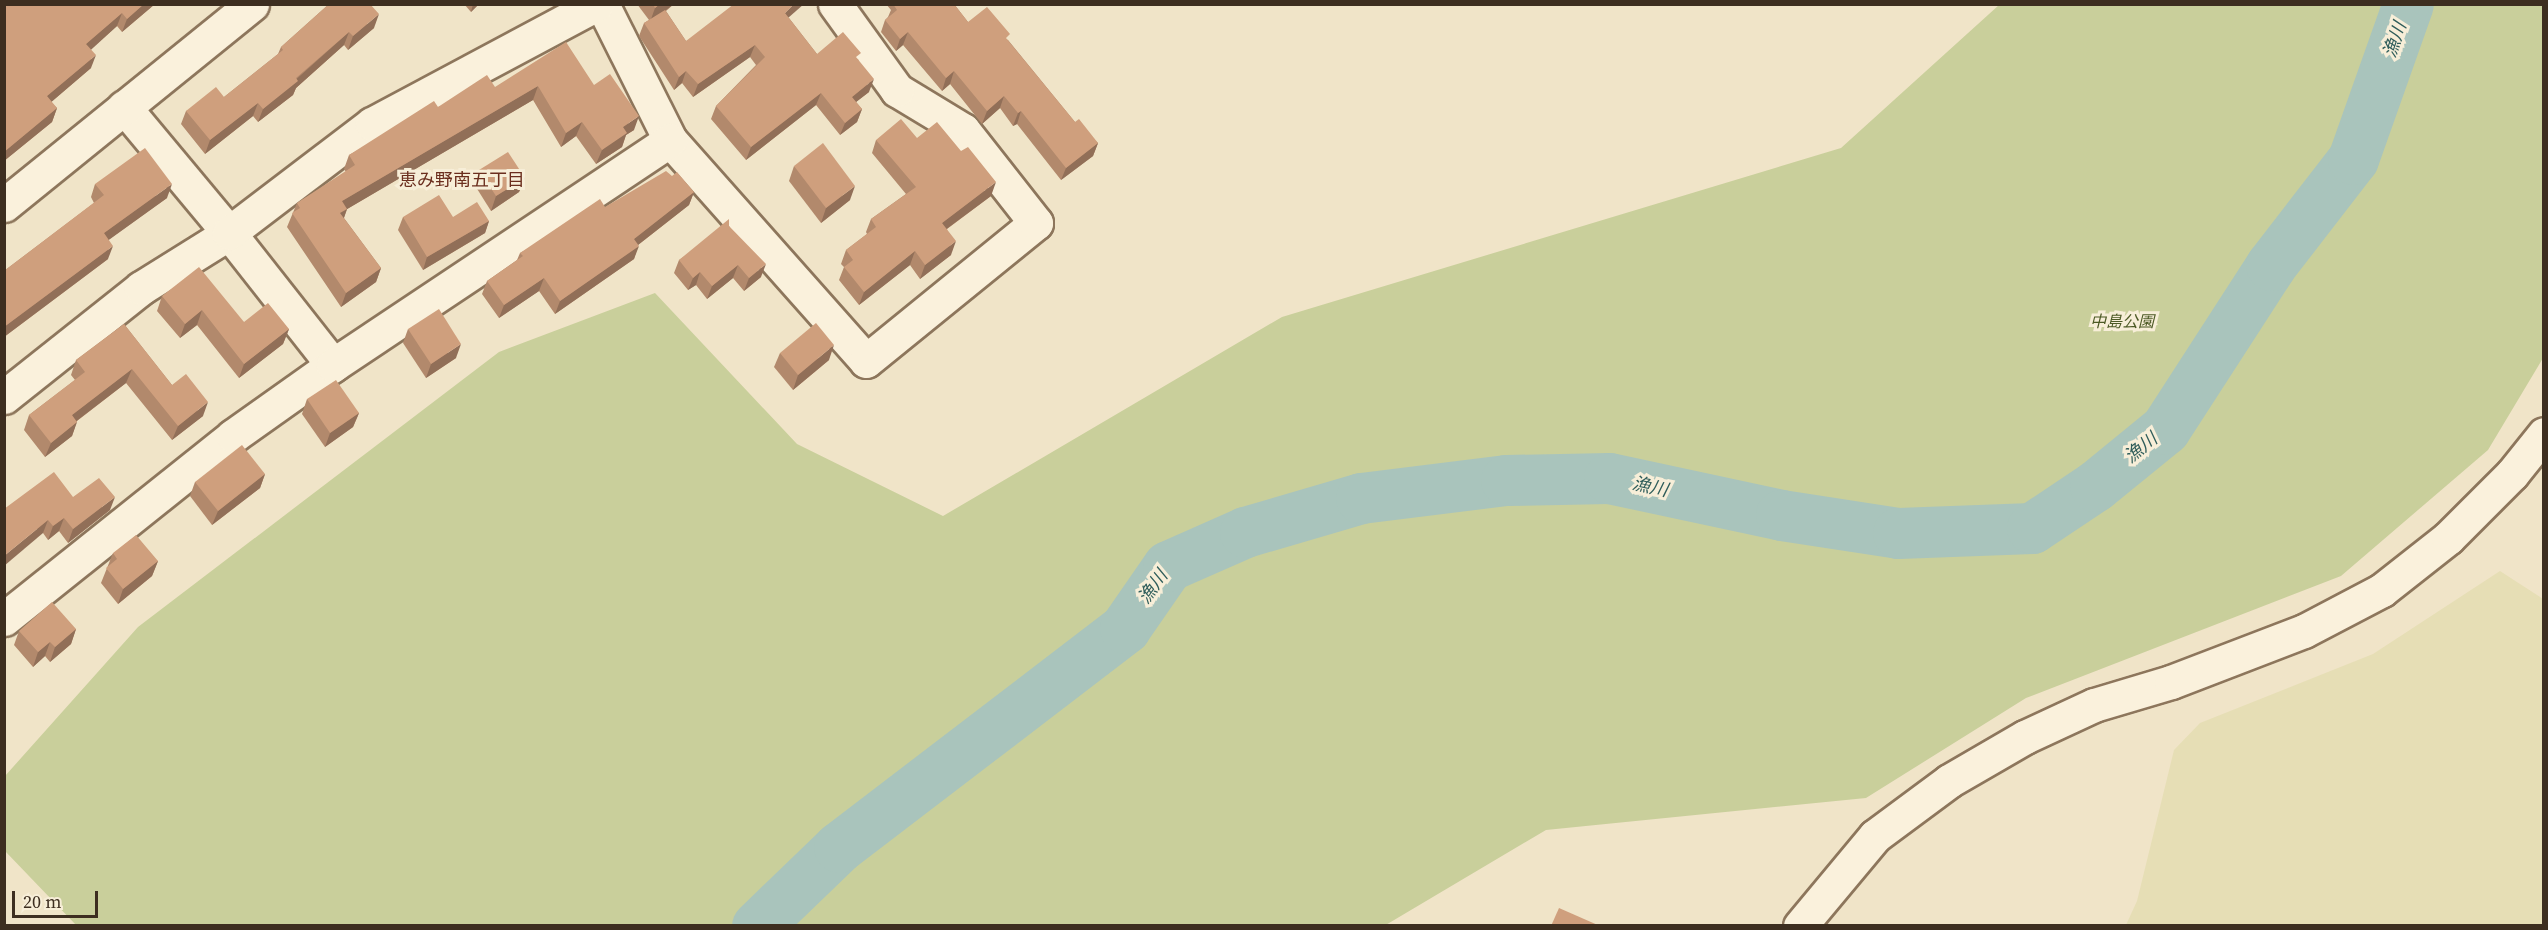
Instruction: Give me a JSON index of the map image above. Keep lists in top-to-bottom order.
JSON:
{
  "districts": ["恵み野南五丁目"],
  "water": ["漁川"],
  "parks": ["中島公園"],
  "scale_bar": "20 m"
}
